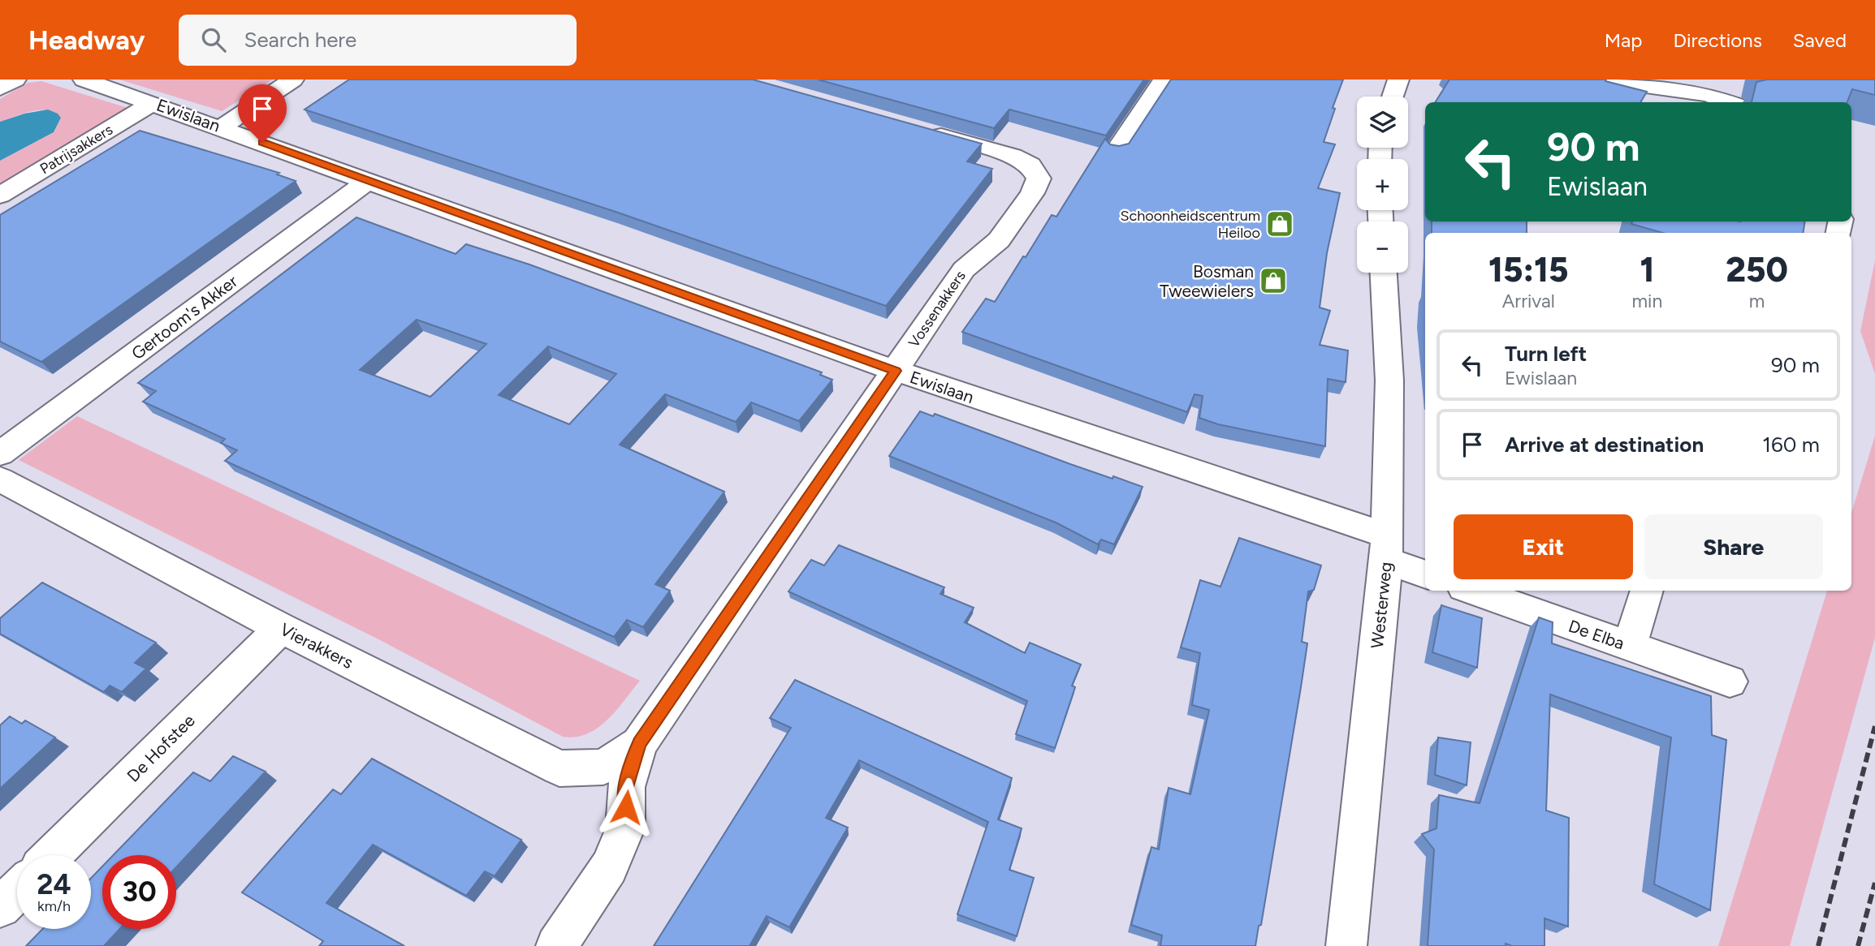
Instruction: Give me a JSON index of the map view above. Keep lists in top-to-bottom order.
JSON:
{
  "streets": {
    "street": [
      "Ewislaan",
      "Patrijsakkers",
      "Vossenakkers",
      "Gertoom's Akker",
      "Westerweg",
      "De Elba",
      "Vierakkers",
      "De Hofstee"
    ]
  },
  "crossings": [
    ["Ewislaan", "Patrijsakkers"],
    ["Ewislaan", "Vossenakkers"],
    ["Ewislaan", "Gertoom's Akker"],
    ["Ewislaan", "Westerweg"],
    ["Vierakkers", "De Hofstee"]
  ],
  "places": {
    "shop": ["Schoonheidscentrum Heiloo", "Bosman Tweewielers"]
  },
  "page": {
    "header": "Headway",
    "search": "Search here",
    "nav": ["Map", "Directions", "Saved"],
    "map_buttons": ["+", "−"],
    "turn": ["90 m", "Ewislaan"],
    "eta": [
      "15:15",
      "Arrival",
      "1",
      "min",
      "250",
      "m"
    ],
    "list": [
      {
        "name": "Turn left",
        "note": "Ewislaan",
        "value": "90 m"
      },
      {
        "name": "Arrive at destination",
        "value": "160 m"
      }
    ],
    "buttons": ["Exit", "Share"],
    "speed": "24 km/h",
    "limit": "30"
  }
}
